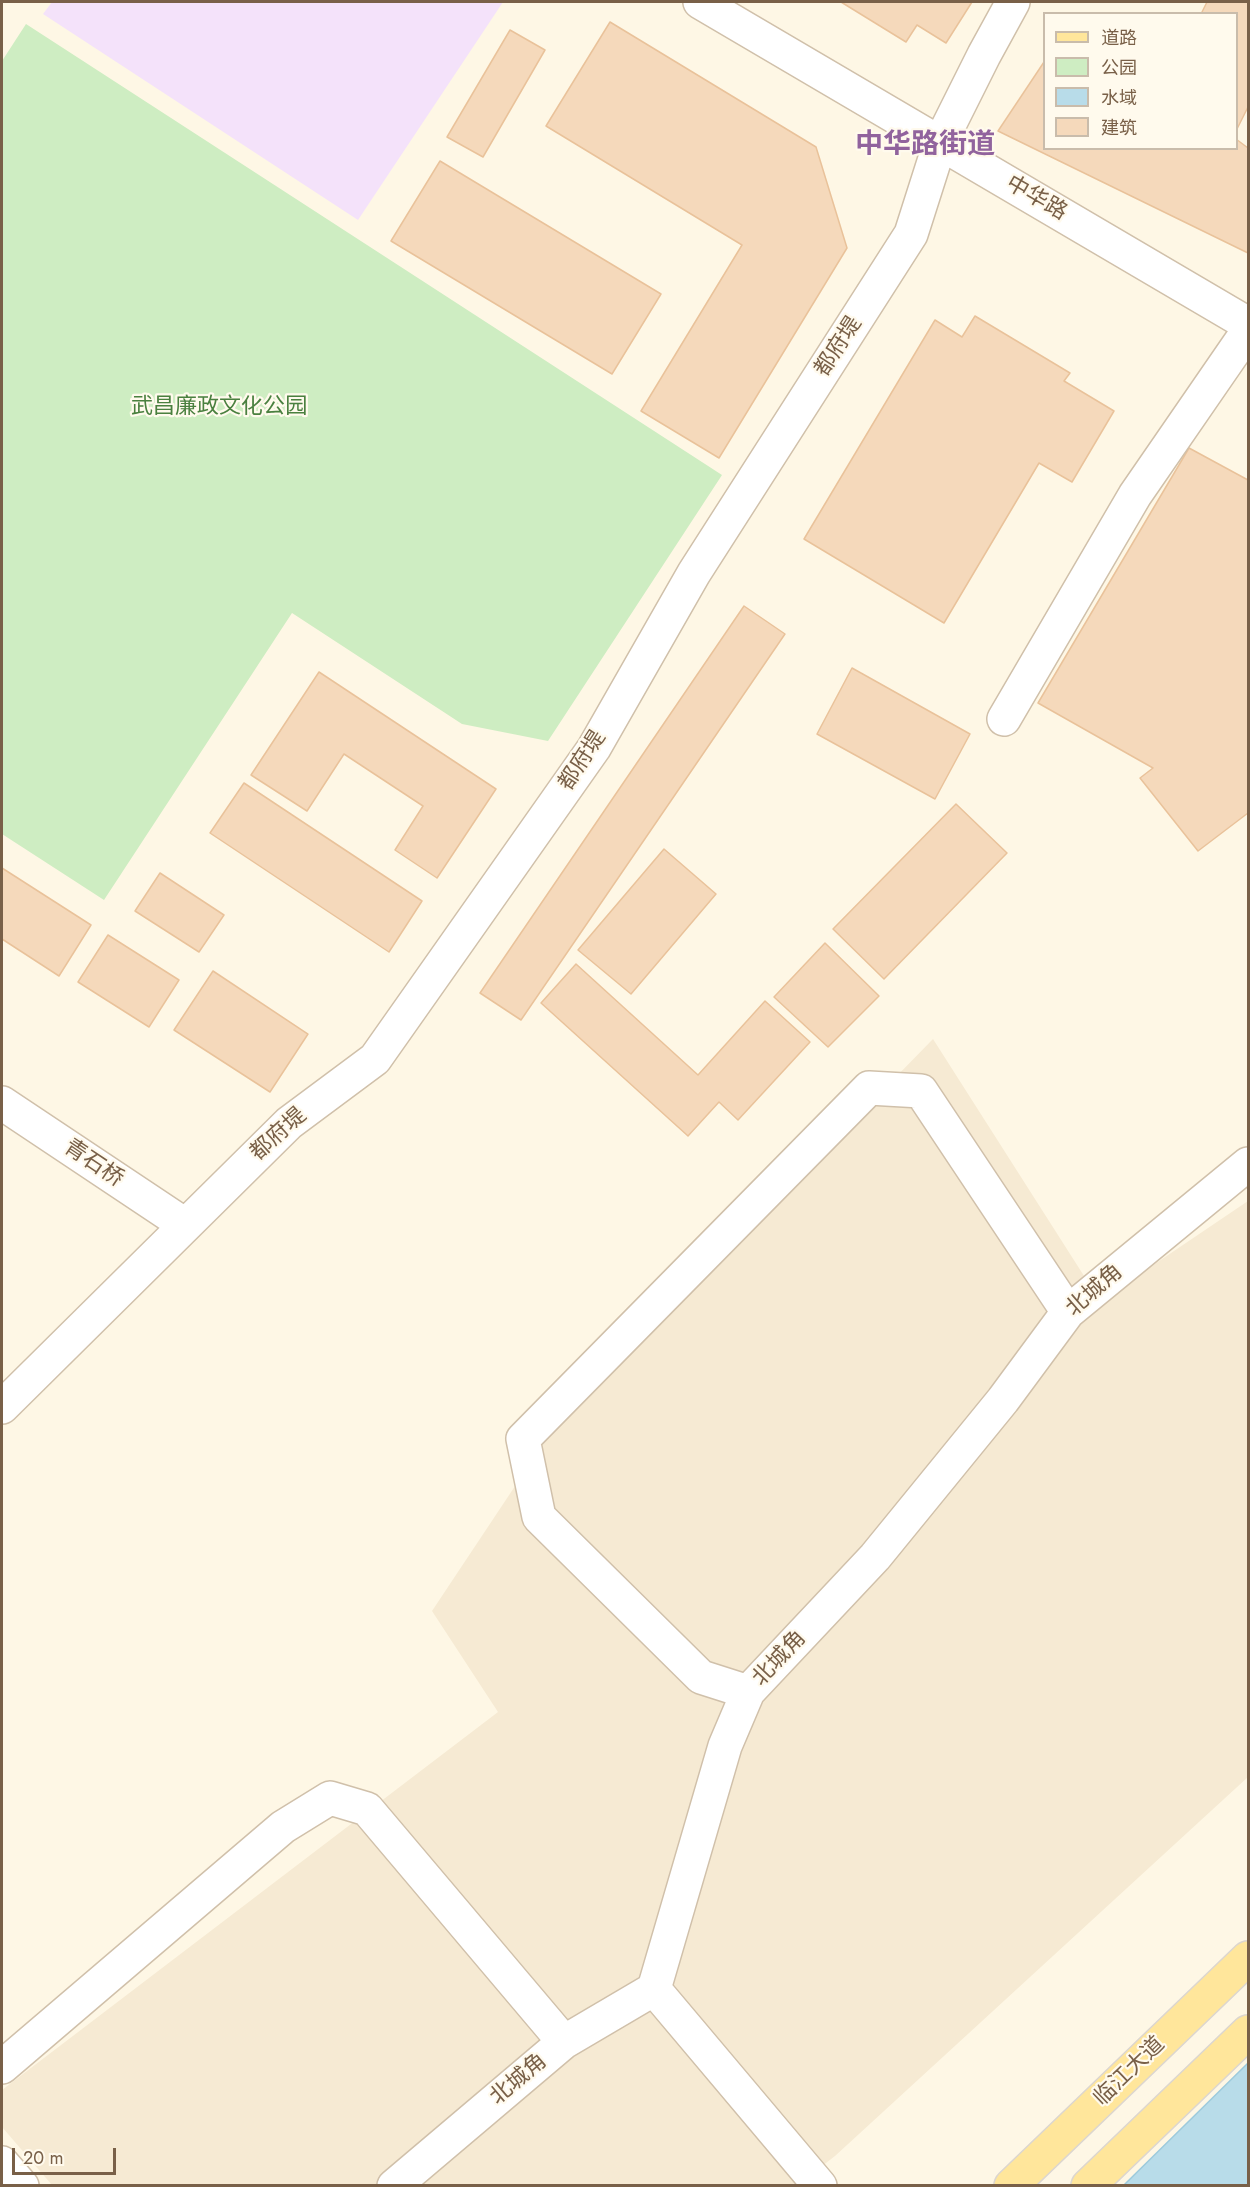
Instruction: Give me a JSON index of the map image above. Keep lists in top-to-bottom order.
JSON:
{
  "streets": {
    "main road": ["临江大道"],
    "street": [
      "中华路",
      "都府堤",
      "青石桥",
      "北城角"
    ]
  },
  "crossings": [
    ["中华路", "都府堤"],
    ["都府堤", "青石桥"]
  ],
  "districts": ["中华路街道"],
  "parks": ["武昌廉政文化公园"],
  "legend": [
    "道路",
    "公园",
    "水域",
    "建筑"
  ],
  "scale_bar": "20 m"
}
